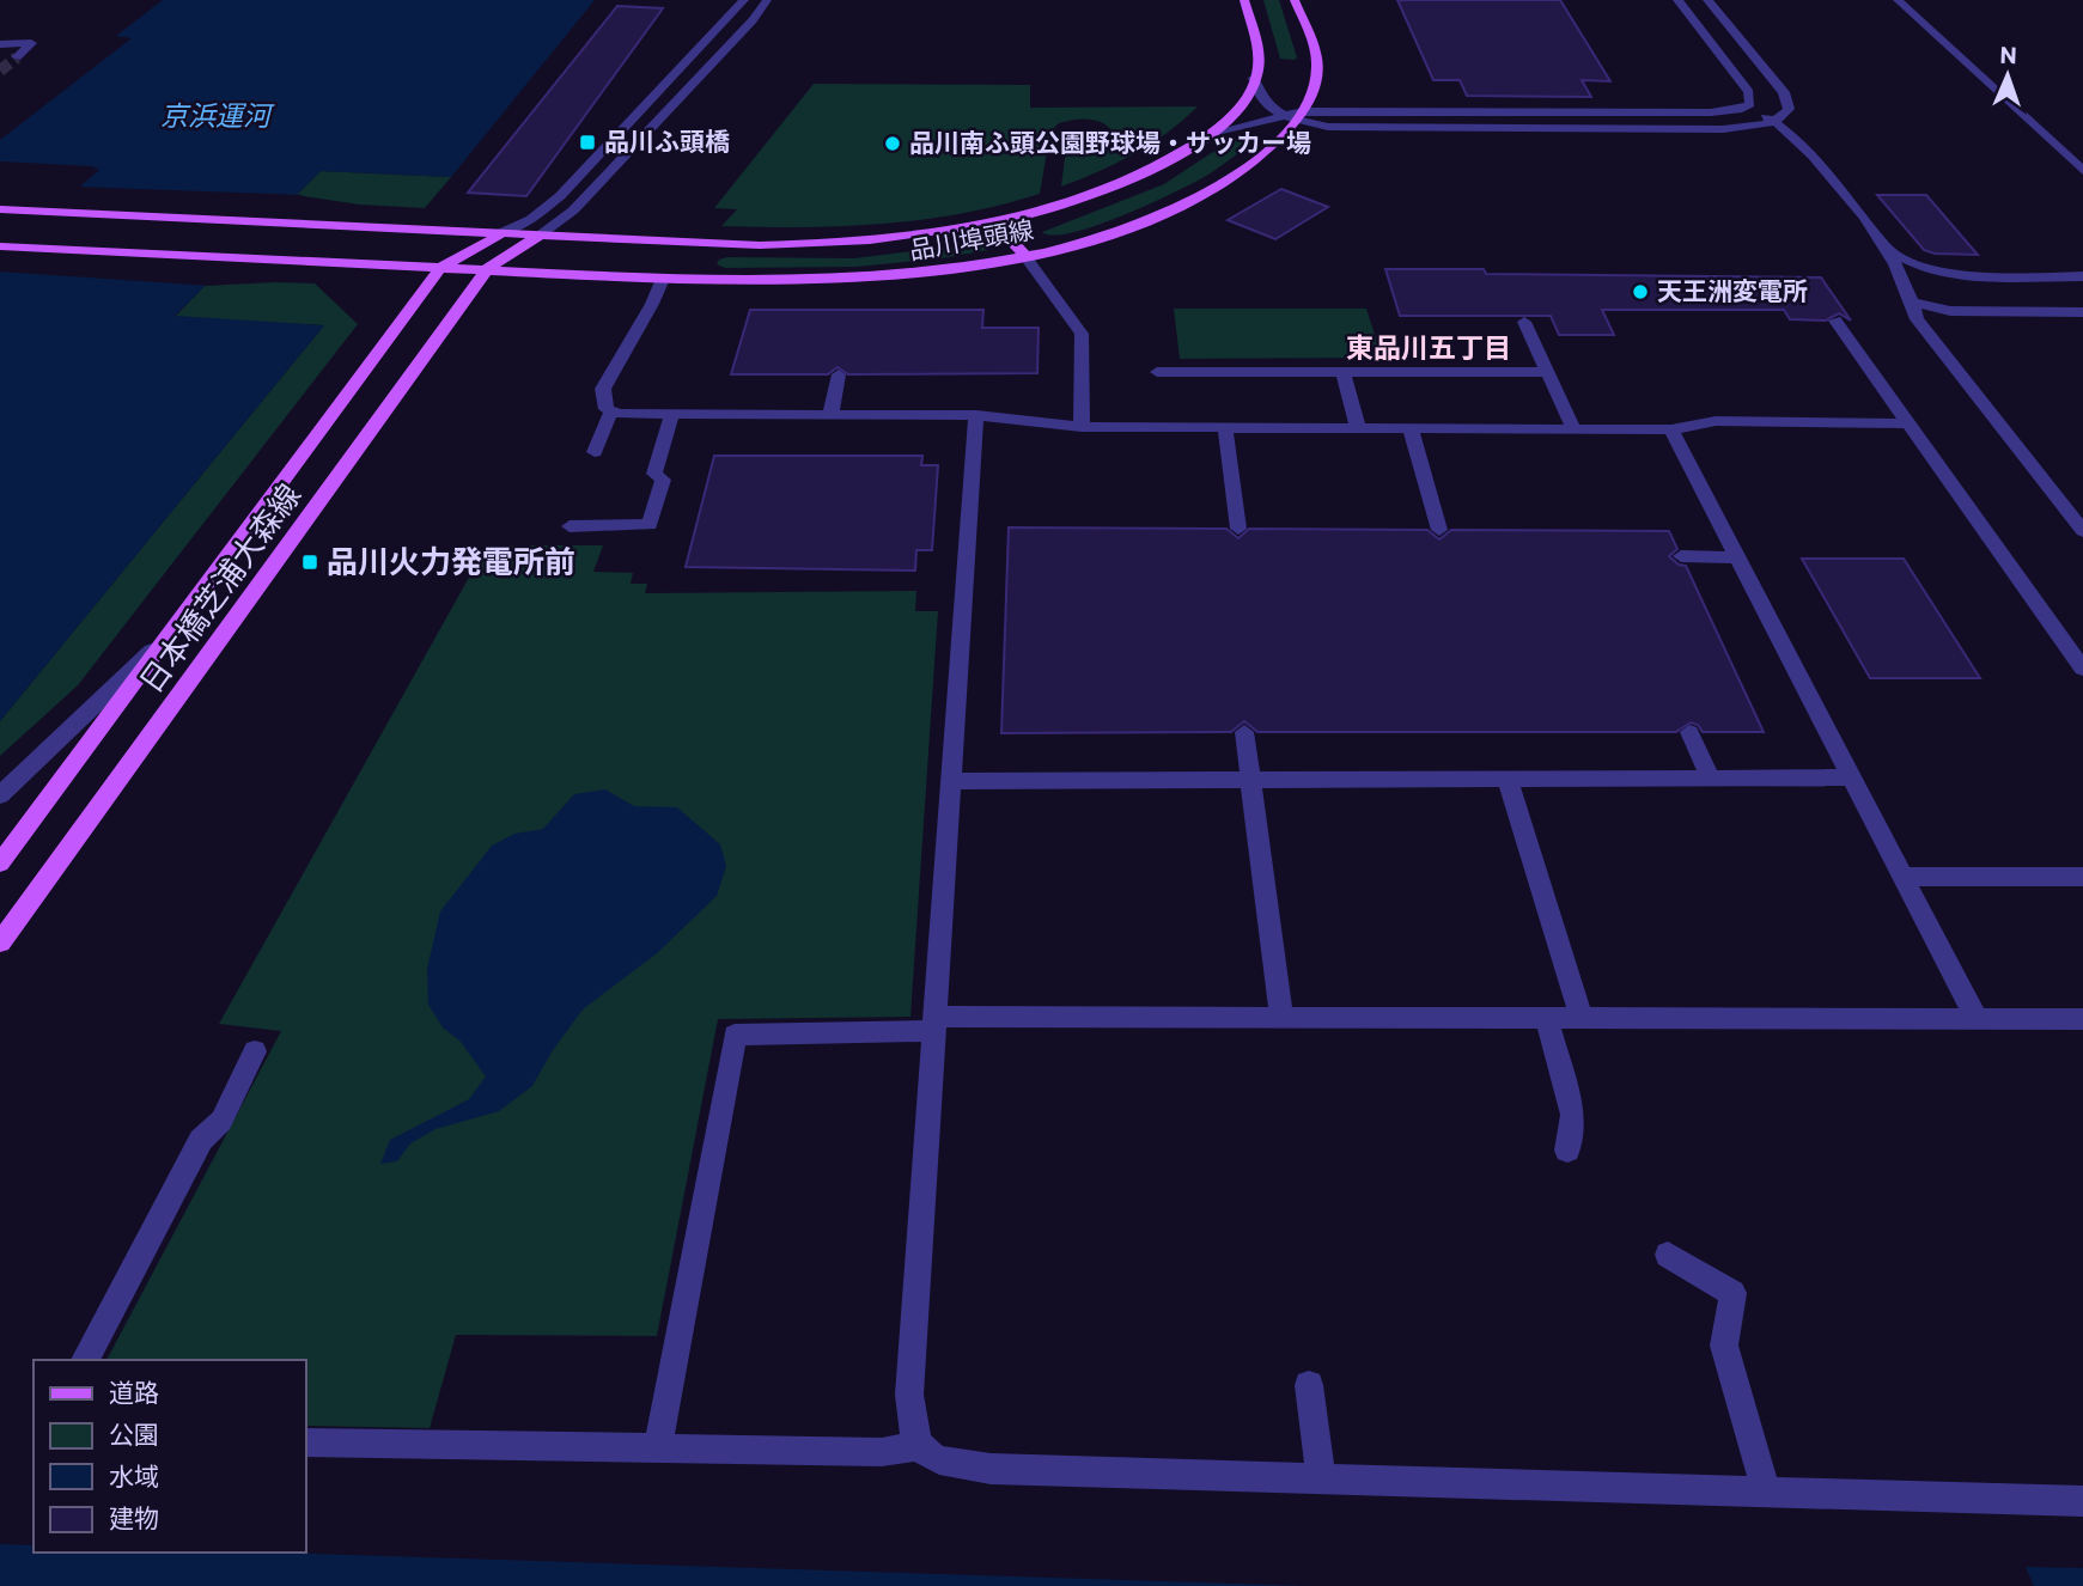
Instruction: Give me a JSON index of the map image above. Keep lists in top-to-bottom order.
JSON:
{
  "streets": {
    "main road": ["品川埠頭線", "日本橋芝浦大森線"]
  },
  "crossings": [
    ["品川埠頭線", "日本橋芝浦大森線"]
  ],
  "districts": ["東品川五丁目"],
  "water": ["京浜運河"],
  "places": {
    "transit": ["品川ふ頭橋", "品川火力発電所前"],
    "other": ["品川南ふ頭公園野球場・サッカー場", "天王洲変電所"]
  },
  "legend": [
    "道路",
    "公園",
    "水域",
    "建物"
  ],
  "north": "top"
}
